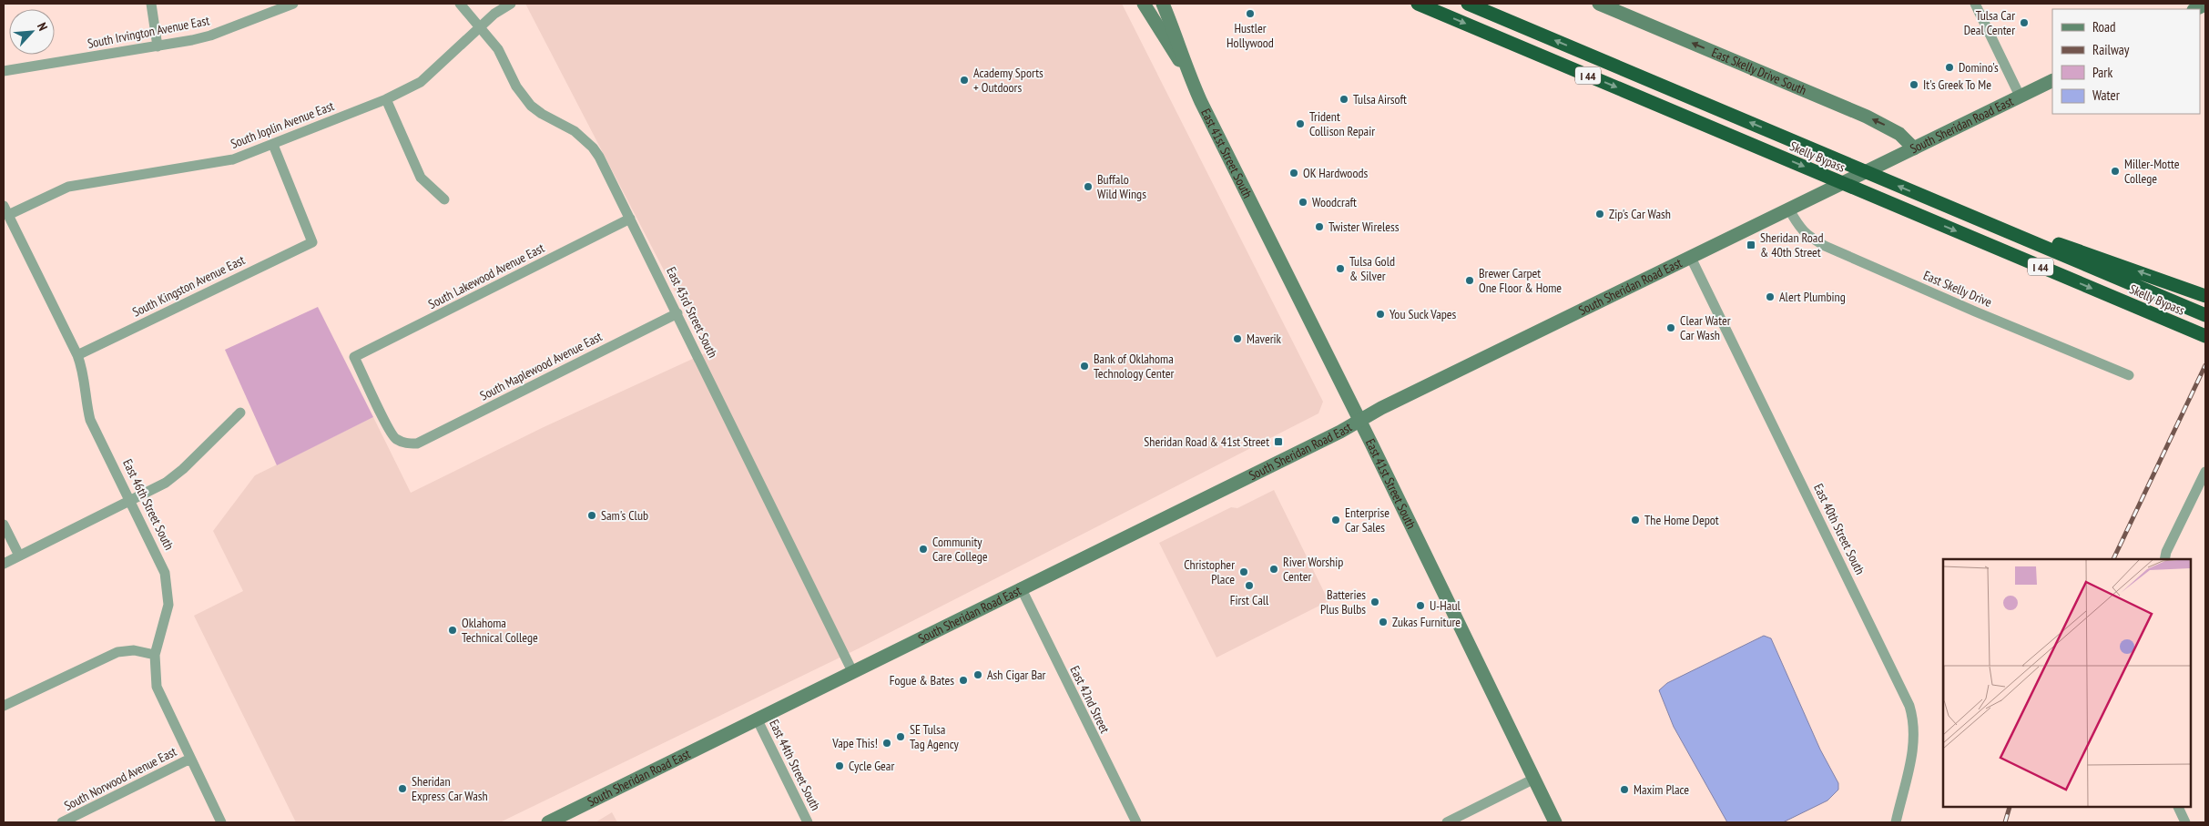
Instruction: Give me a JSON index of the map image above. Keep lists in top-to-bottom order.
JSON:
{
  "streets": {
    "highway": ["I 44", "Skelly Bypass"],
    "main road": ["East Skelly Drive South", "South Sheridan Road East", "East 41st Street South"],
    "street": [
      "South Irvington Avenue East",
      "South Joplin Avenue East",
      "South Lakewood Avenue East",
      "South Kingston Avenue East",
      "East Skelly Drive",
      "East 43rd Street South",
      "South Maplewood Avenue East",
      "East 46th Street South",
      "East 40th Street South",
      "East 42nd Street",
      "East 44th Street South",
      "South Norwood Avenue East"
    ]
  },
  "crossings": [
    ["East Skelly Drive South", "South Sheridan Road East"],
    ["South Joplin Avenue East", "South Kingston Avenue East"],
    ["South Joplin Avenue East", "East 43rd Street South"],
    ["South Joplin Avenue East", "East 46th Street South"],
    ["South Sheridan Road East", "East 41st Street South"],
    ["South Sheridan Road East", "East Skelly Drive"],
    ["South Sheridan Road East", "East 43rd Street South"],
    ["South Sheridan Road East", "East 40th Street South"],
    ["South Sheridan Road East", "East 42nd Street"],
    ["South Sheridan Road East", "East 44th Street South"],
    ["South Lakewood Avenue East", "East 43rd Street South"],
    ["South Lakewood Avenue East", "South Maplewood Avenue East"],
    ["South Kingston Avenue East", "East 46th Street South"],
    ["East 43rd Street South", "South Maplewood Avenue East"],
    ["East 46th Street South", "South Norwood Avenue East"]
  ],
  "one_way": ["East Skelly Drive South"],
  "places": {
    "other": [
      "Hustler Hollywood",
      "Tulsa Car Deal Center",
      "Domino's",
      "Academy Sports + Outdoors",
      "It's Greek To Me",
      "Tulsa Airsoft",
      "Trident Collison Repair",
      "Miller-Motte College",
      "OK Hardwoods",
      "Buffalo Wild Wings",
      "Woodcraft",
      "Zip's Car Wash",
      "Twister Wireless",
      "Tulsa Gold & Silver",
      "Brewer Carpet One Floor & Home",
      "Alert Plumbing",
      "You Suck Vapes",
      "Clear Water Car Wash",
      "Maverik",
      "Bank of Oklahoma Technology Center",
      "Sam's Club",
      "Enterprise Car Sales",
      "The Home Depot",
      "Community Care College",
      "River Worship Center",
      "Christopher Place",
      "First Call",
      "Batteries Plus Bulbs",
      "U-Haul",
      "Zukas Furniture",
      "Oklahoma Technical College",
      "Ash Cigar Bar",
      "Fogue & Bates",
      "SE Tulsa Tag Agency",
      "Vape This!",
      "Cycle Gear",
      "Sheridan Express Car Wash",
      "Maxim Place"
    ],
    "transit": ["Sheridan Road & 40th Street", "Sheridan Road & 41st Street"]
  },
  "legend": [
    "Road",
    "Railway",
    "Park",
    "Water"
  ],
  "north": "top right"
}
